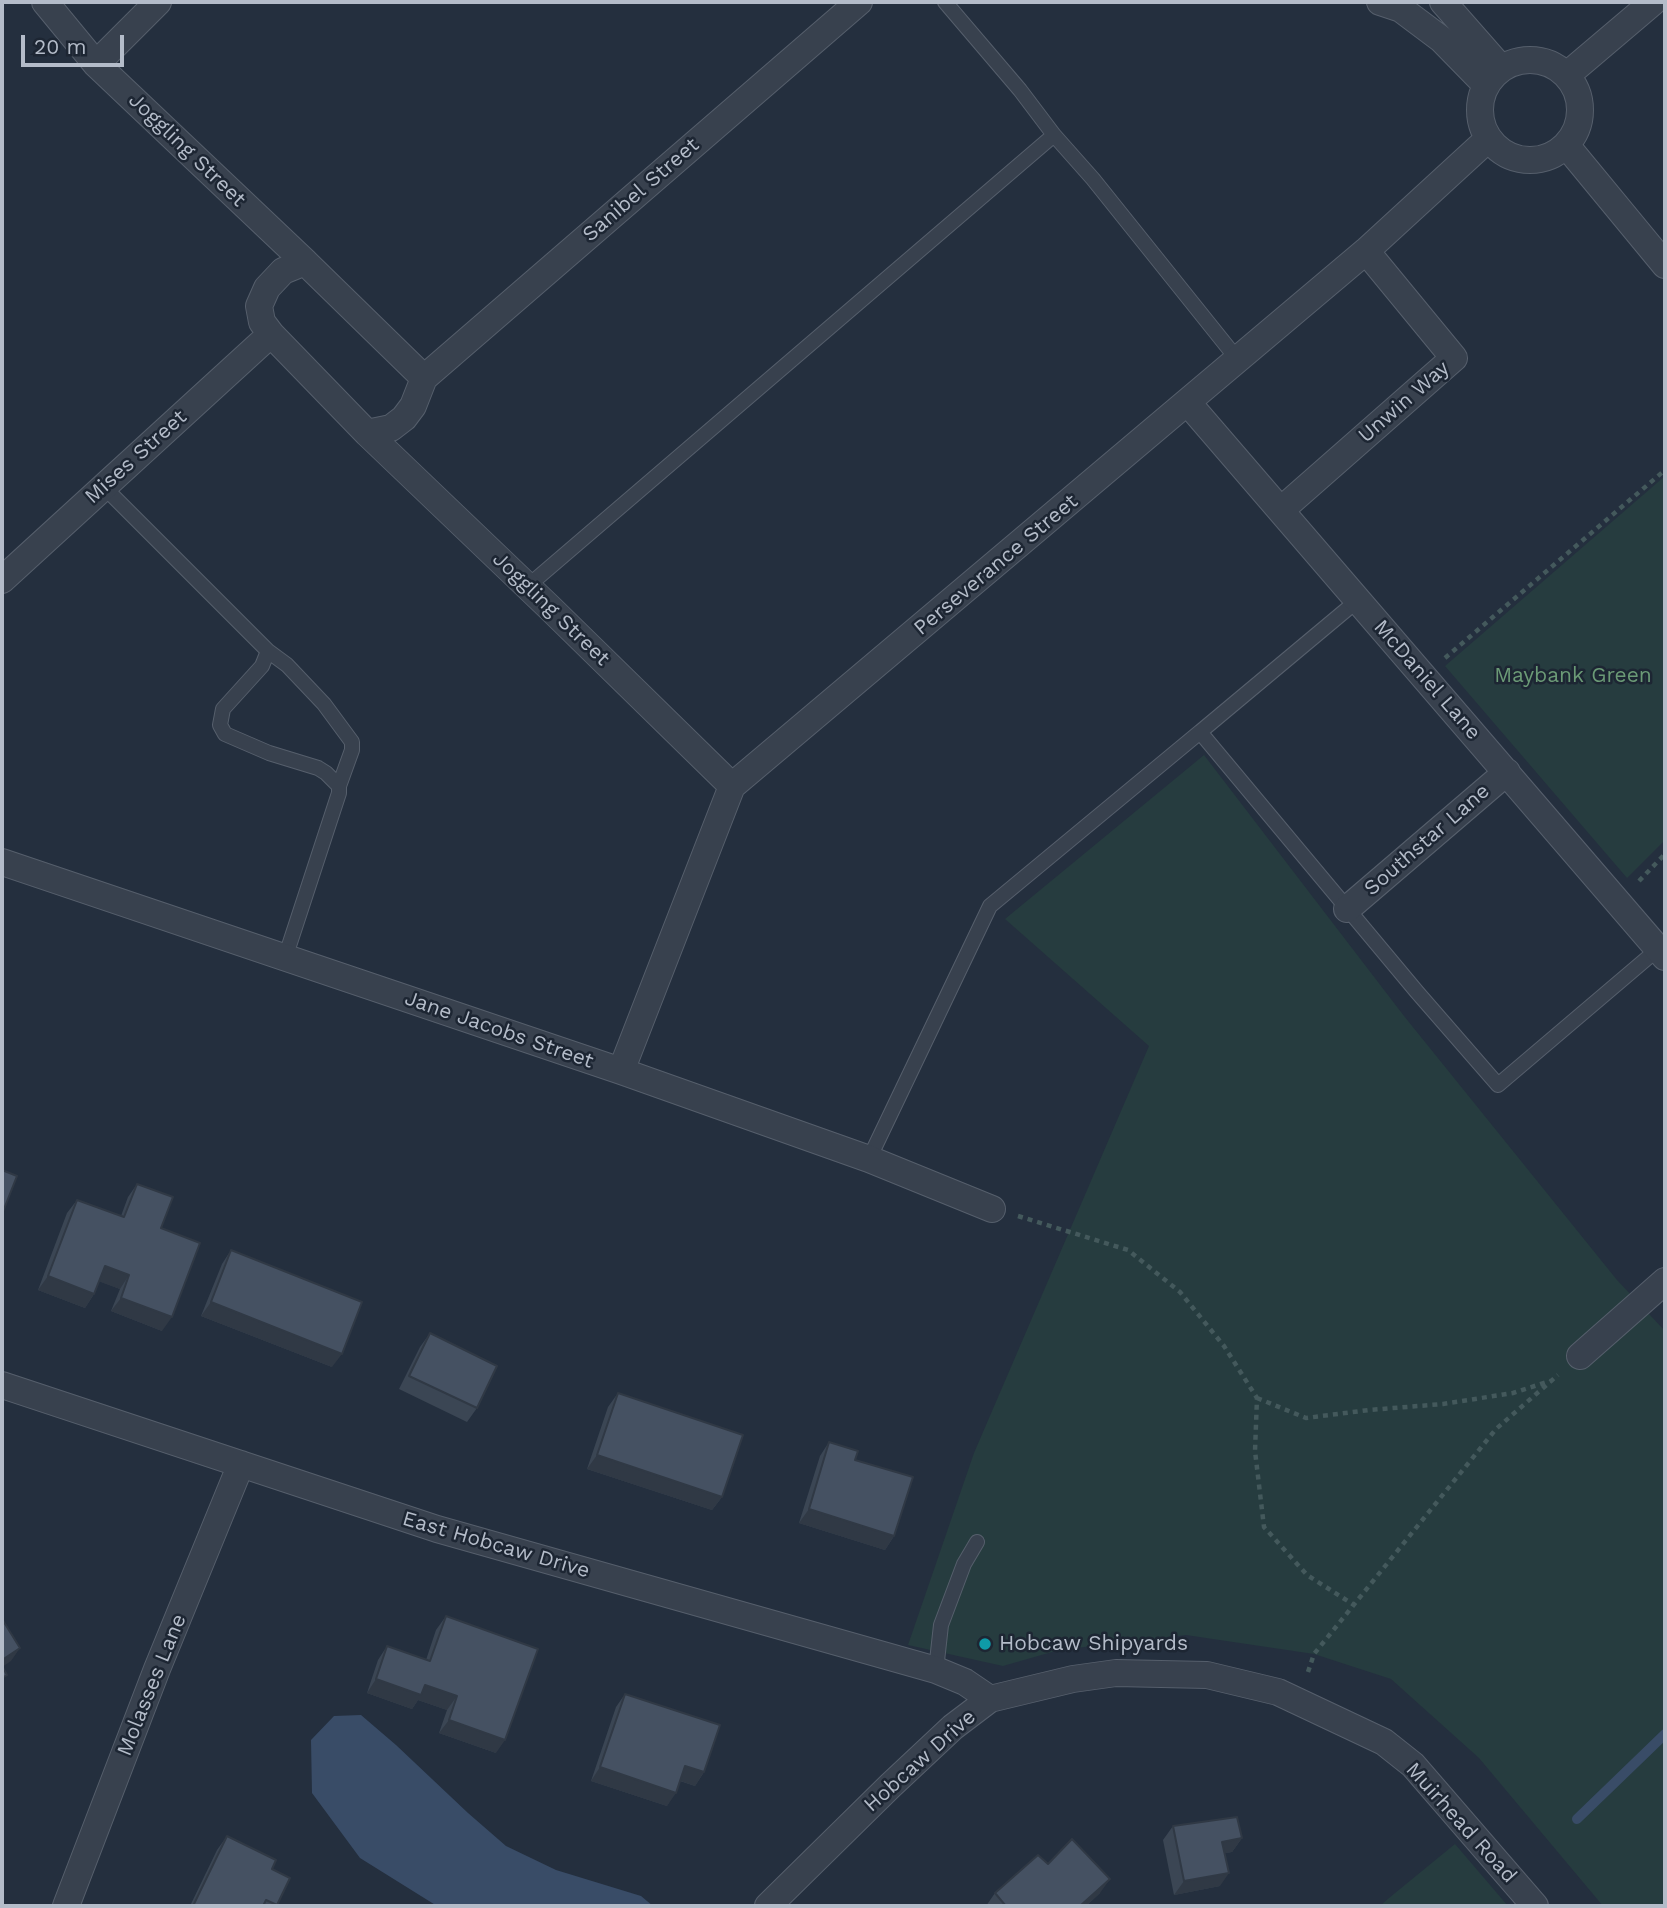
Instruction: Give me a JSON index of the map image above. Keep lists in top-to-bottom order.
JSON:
{
  "streets": {
    "street": [
      "Joggling Street",
      "Sanibel Street",
      "Unwin Way",
      "Mises Street",
      "Perseverance Street",
      "McDaniel Lane",
      "Southstar Lane",
      "Jane Jacobs Street",
      "East Hobcaw Drive",
      "Molasses Lane",
      "Hobcaw Drive",
      "Muirhead Road"
    ]
  },
  "crossings": [
    ["Joggling Street", "Sanibel Street"],
    ["Joggling Street", "Mises Street"],
    ["Joggling Street", "Perseverance Street"],
    ["Unwin Way", "Perseverance Street"],
    ["Unwin Way", "McDaniel Lane"],
    ["Perseverance Street", "McDaniel Lane"],
    ["Perseverance Street", "Jane Jacobs Street"],
    ["McDaniel Lane", "Southstar Lane"],
    ["East Hobcaw Drive", "Molasses Lane"],
    ["East Hobcaw Drive", "Hobcaw Drive"],
    ["Hobcaw Drive", "Muirhead Road"]
  ],
  "parks": ["Maybank Green"],
  "places": ["Hobcaw Shipyards"],
  "scale_bar": "20 m"
}
